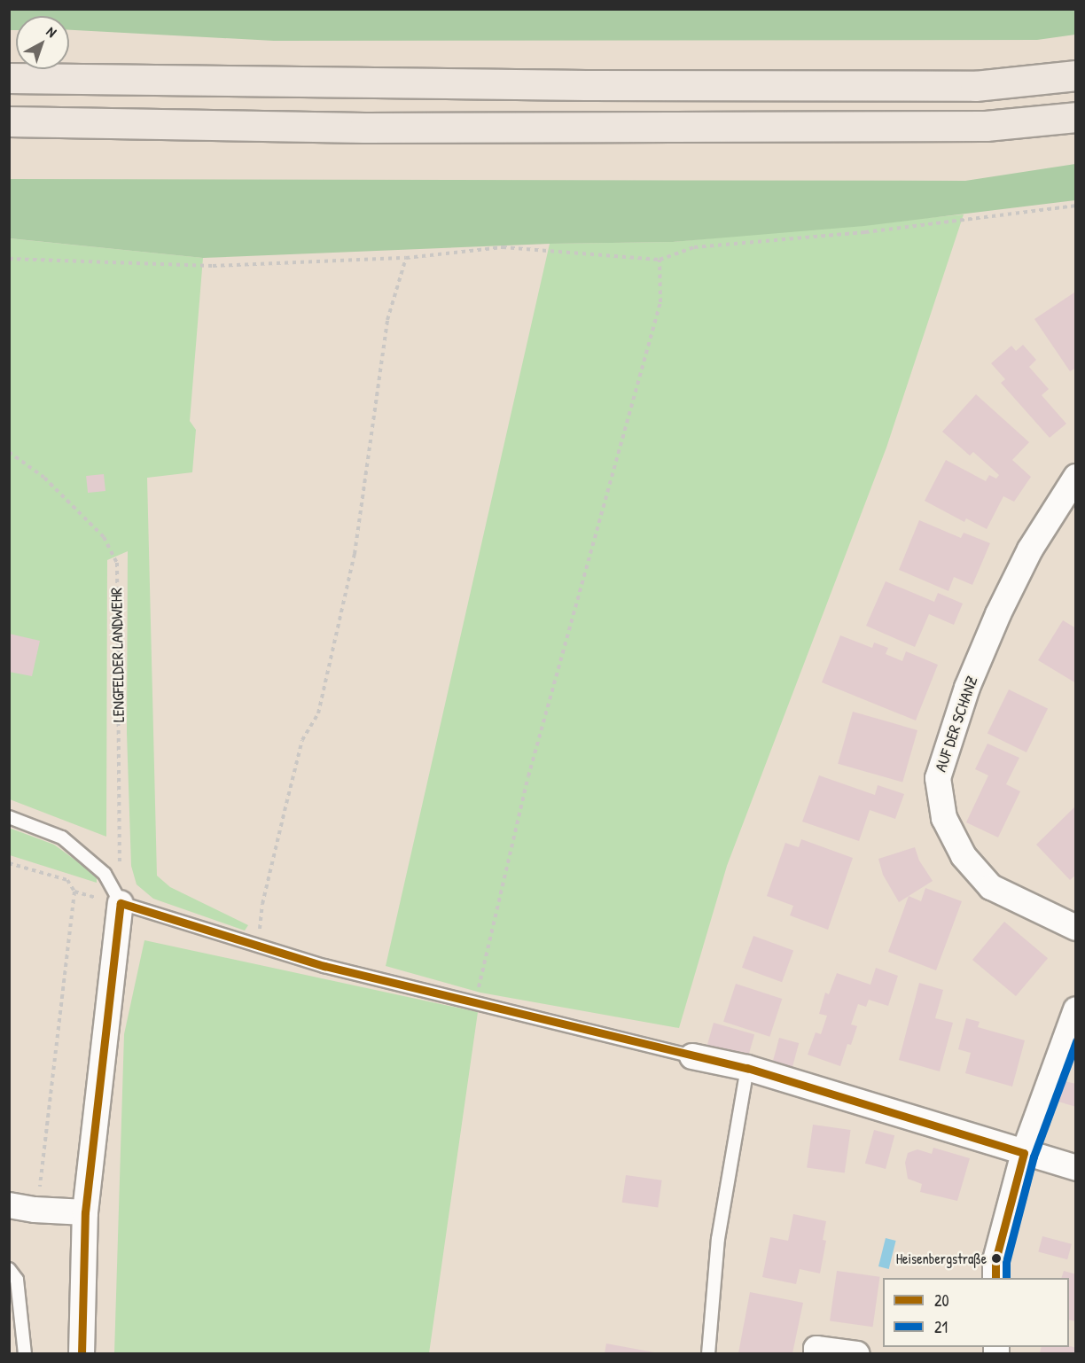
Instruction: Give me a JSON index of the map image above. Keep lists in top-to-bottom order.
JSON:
{
  "streets": {
    "street": ["AUF DER SCHANZ"],
    "path": ["LENGFELDER LANDWEHR"]
  },
  "places": ["Heisenbergstraße"],
  "lines": ["transit line 20", "transit line 21"],
  "legend": ["20", "21"],
  "north": "top right"
}
